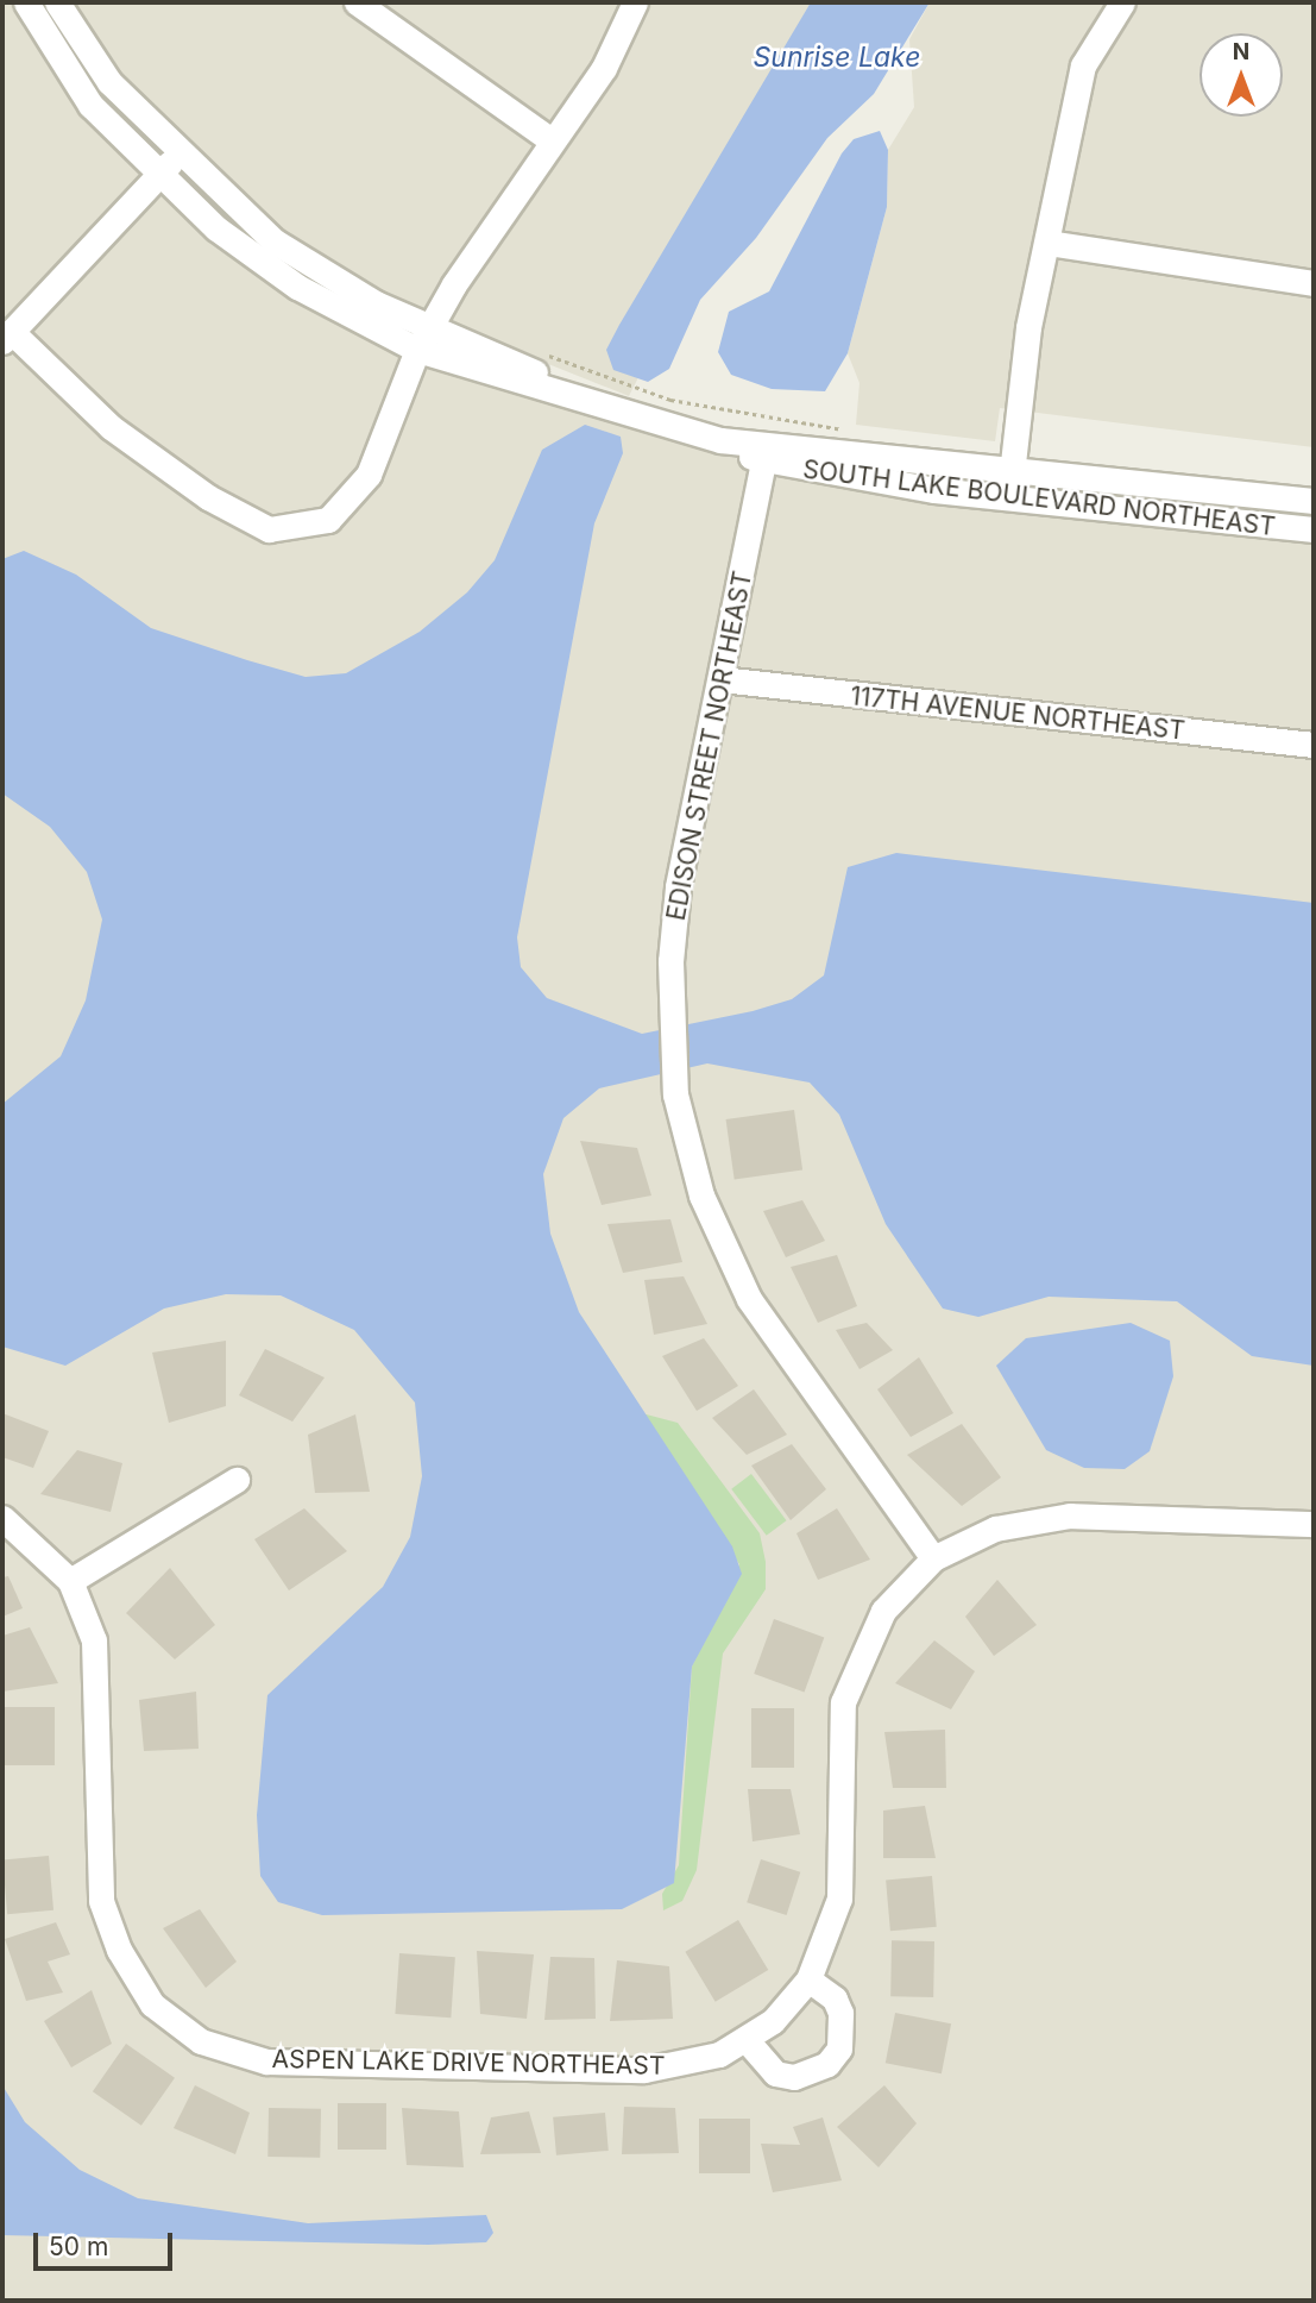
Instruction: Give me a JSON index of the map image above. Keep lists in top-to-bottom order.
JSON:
{
  "streets": {
    "street": [
      "SOUTH LAKE BOULEVARD NORTHEAST",
      "117TH AVENUE NORTHEAST",
      "EDISON STREET NORTHEAST",
      "ASPEN LAKE DRIVE NORTHEAST"
    ]
  },
  "crossings": [
    ["SOUTH LAKE BOULEVARD NORTHEAST", "EDISON STREET NORTHEAST"],
    ["117TH AVENUE NORTHEAST", "EDISON STREET NORTHEAST"],
    ["EDISON STREET NORTHEAST", "ASPEN LAKE DRIVE NORTHEAST"]
  ],
  "water": ["Sunrise Lake"],
  "scale_bar": "50 m",
  "north": "top"
}
